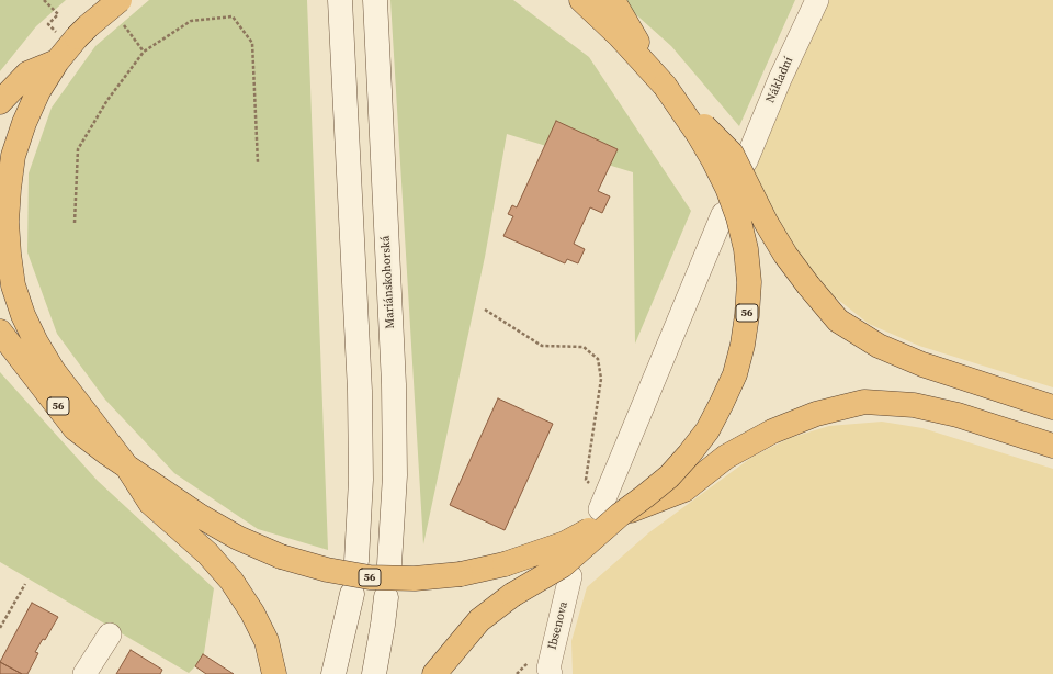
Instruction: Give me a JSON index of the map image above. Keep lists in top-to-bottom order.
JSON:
{
  "streets": {
    "highway": ["56"],
    "main road": ["Mariánskohorská"],
    "street": ["Nákladní", "Ibsenova"]
  }
}
